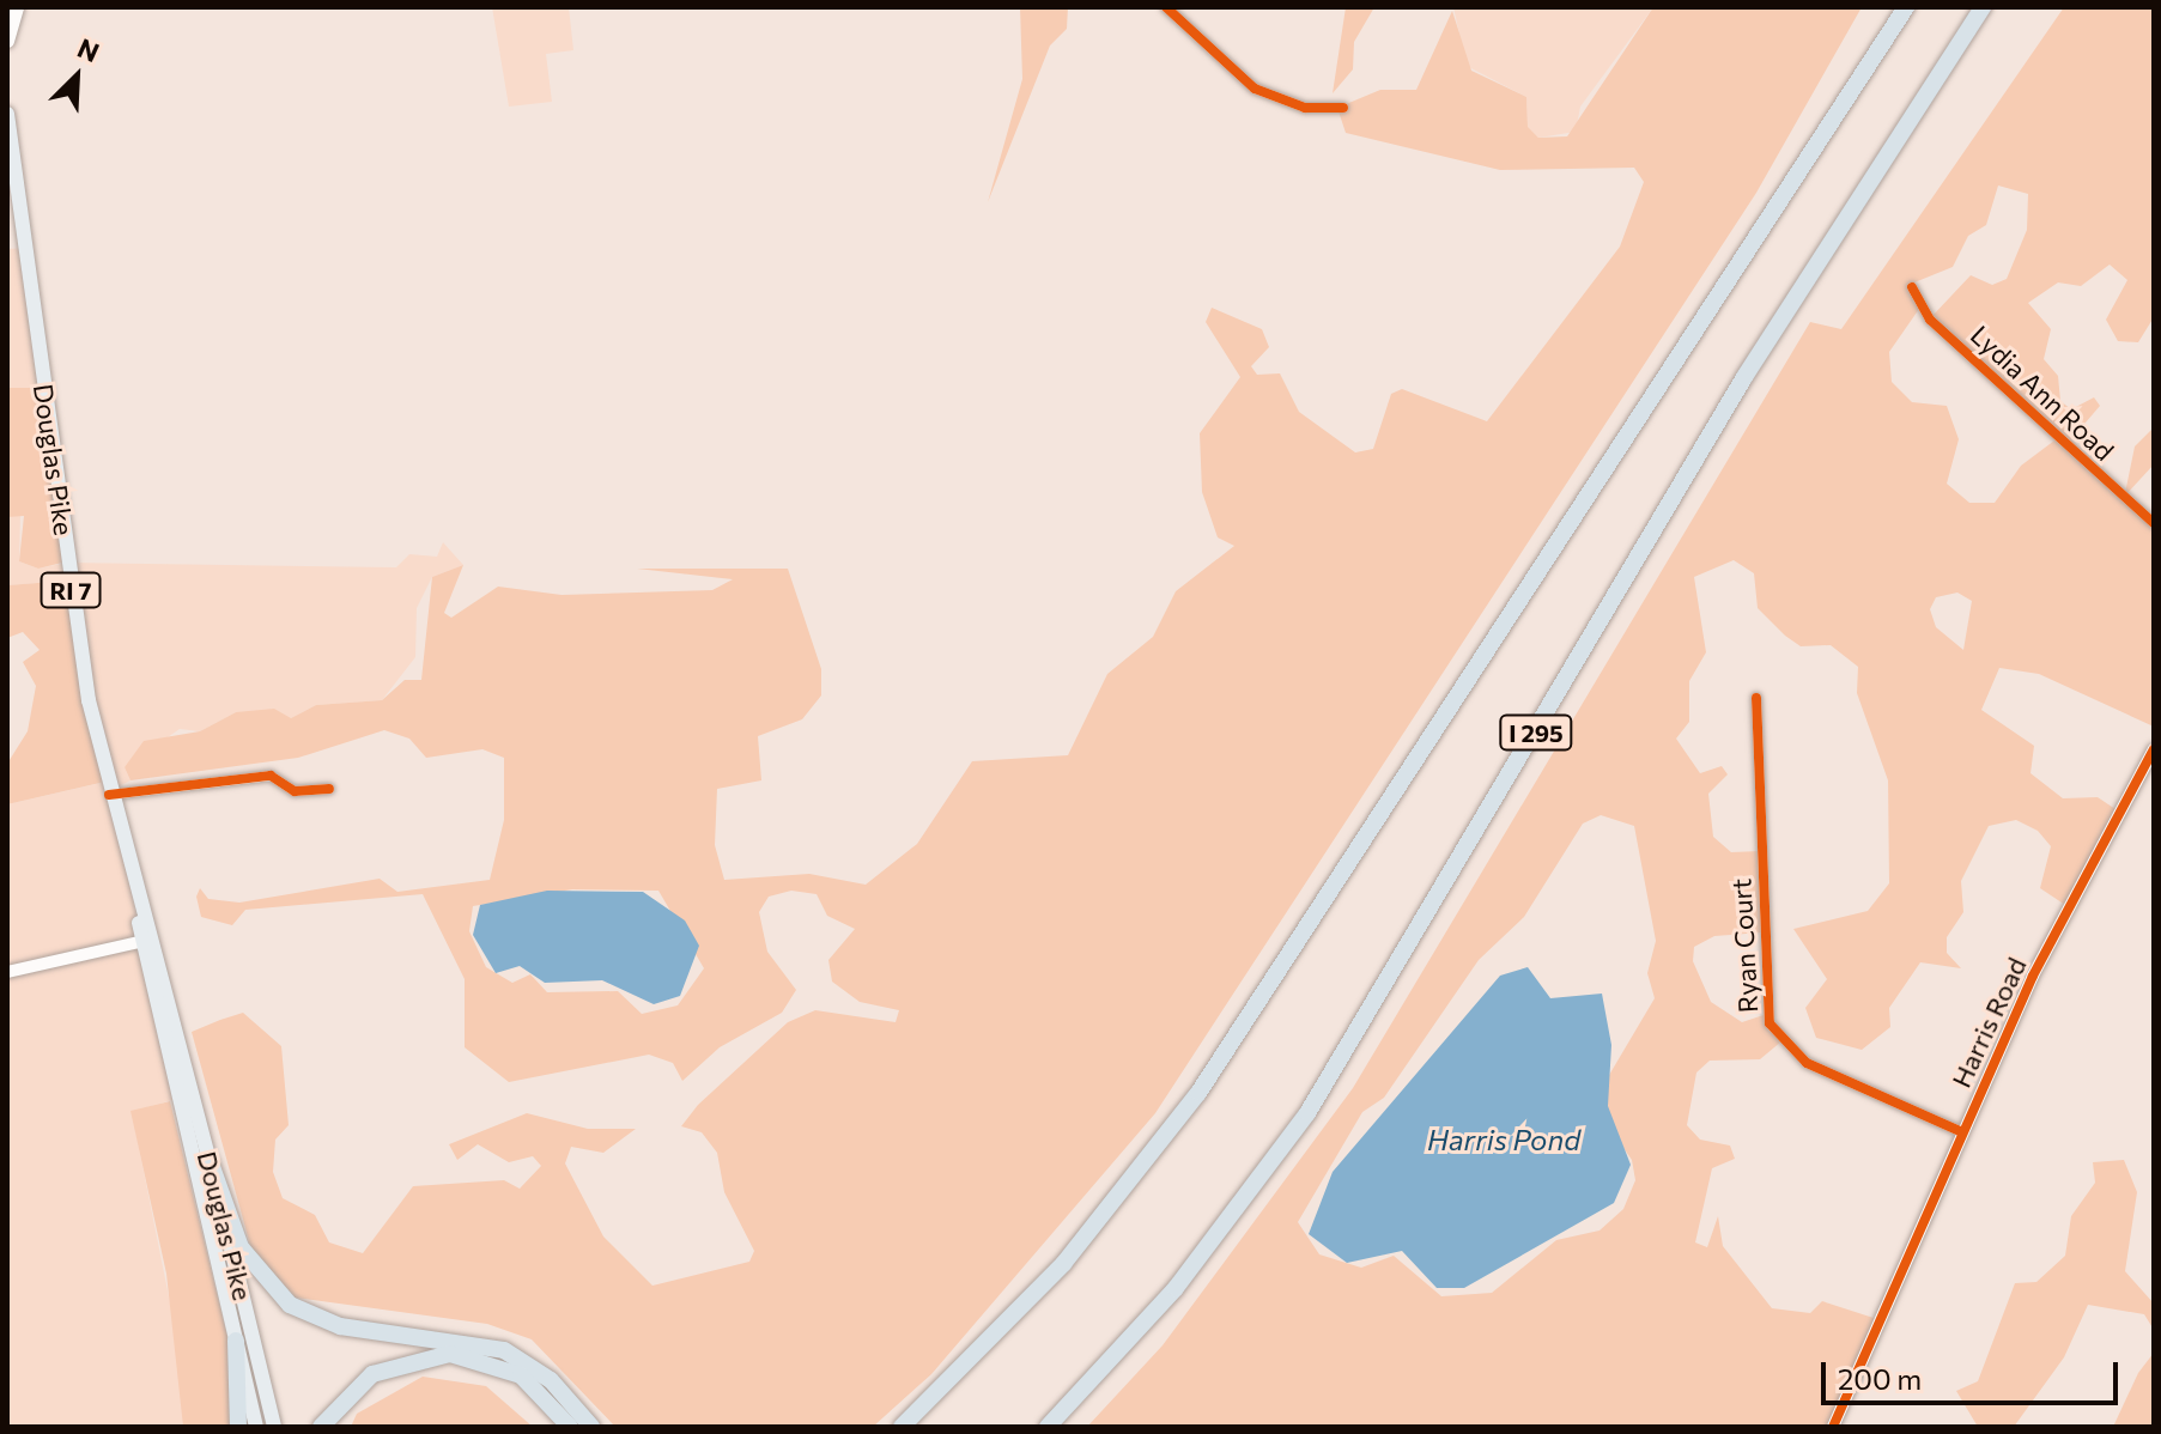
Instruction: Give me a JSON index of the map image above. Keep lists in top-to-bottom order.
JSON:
{
  "streets": {
    "highway": ["I 295"],
    "main road": ["Douglas Pike", "RI 7"],
    "street": ["Lydia Ann Road", "Ryan Court", "Harris Road"]
  },
  "crossings": [
    ["Ryan Court", "Harris Road"]
  ],
  "water": ["Harris Pond"],
  "scale_bar": "200 m",
  "north": "top right"
}
